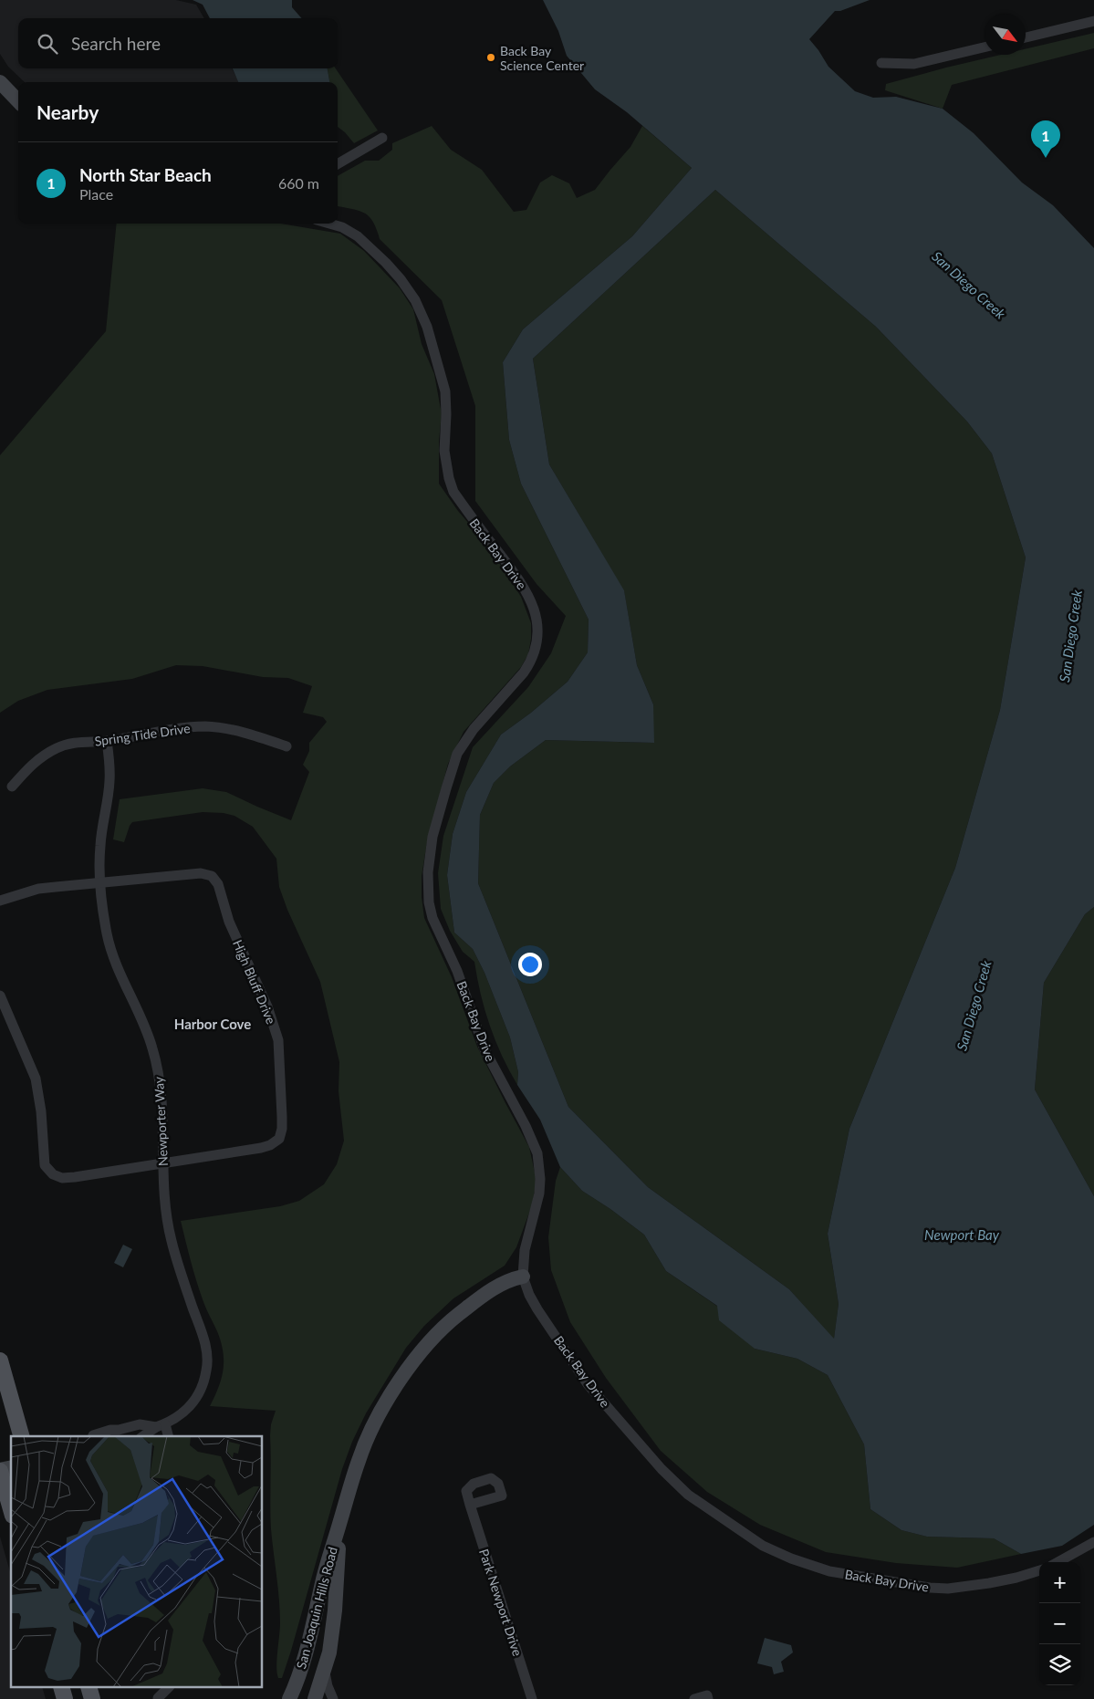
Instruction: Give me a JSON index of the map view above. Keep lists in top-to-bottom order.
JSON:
{
  "streets": {
    "street": [
      "Back Bay Drive",
      "Spring Tide Drive",
      "High Bluff Drive",
      "Newporter Way",
      "Park Newport Drive",
      "San Joaquin Hills Road"
    ]
  },
  "crossings": [
    ["Back Bay Drive", "San Joaquin Hills Road"],
    ["Spring Tide Drive", "Newporter Way"],
    ["High Bluff Drive", "Newporter Way"]
  ],
  "districts": ["Harbor Cove"],
  "water": ["San Diego Creek", "Newport Bay"],
  "places": ["Back Bay Science Center"],
  "north": "bottom right",
  "page": {
    "search": "Search here",
    "heading": "Nearby",
    "pins": "1",
    "list": [
      {
        "mark": "1",
        "name": "North Star Beach",
        "note": "Place",
        "value": "660 m"
      }
    ],
    "map_buttons": ["+", "−"]
  }
}
